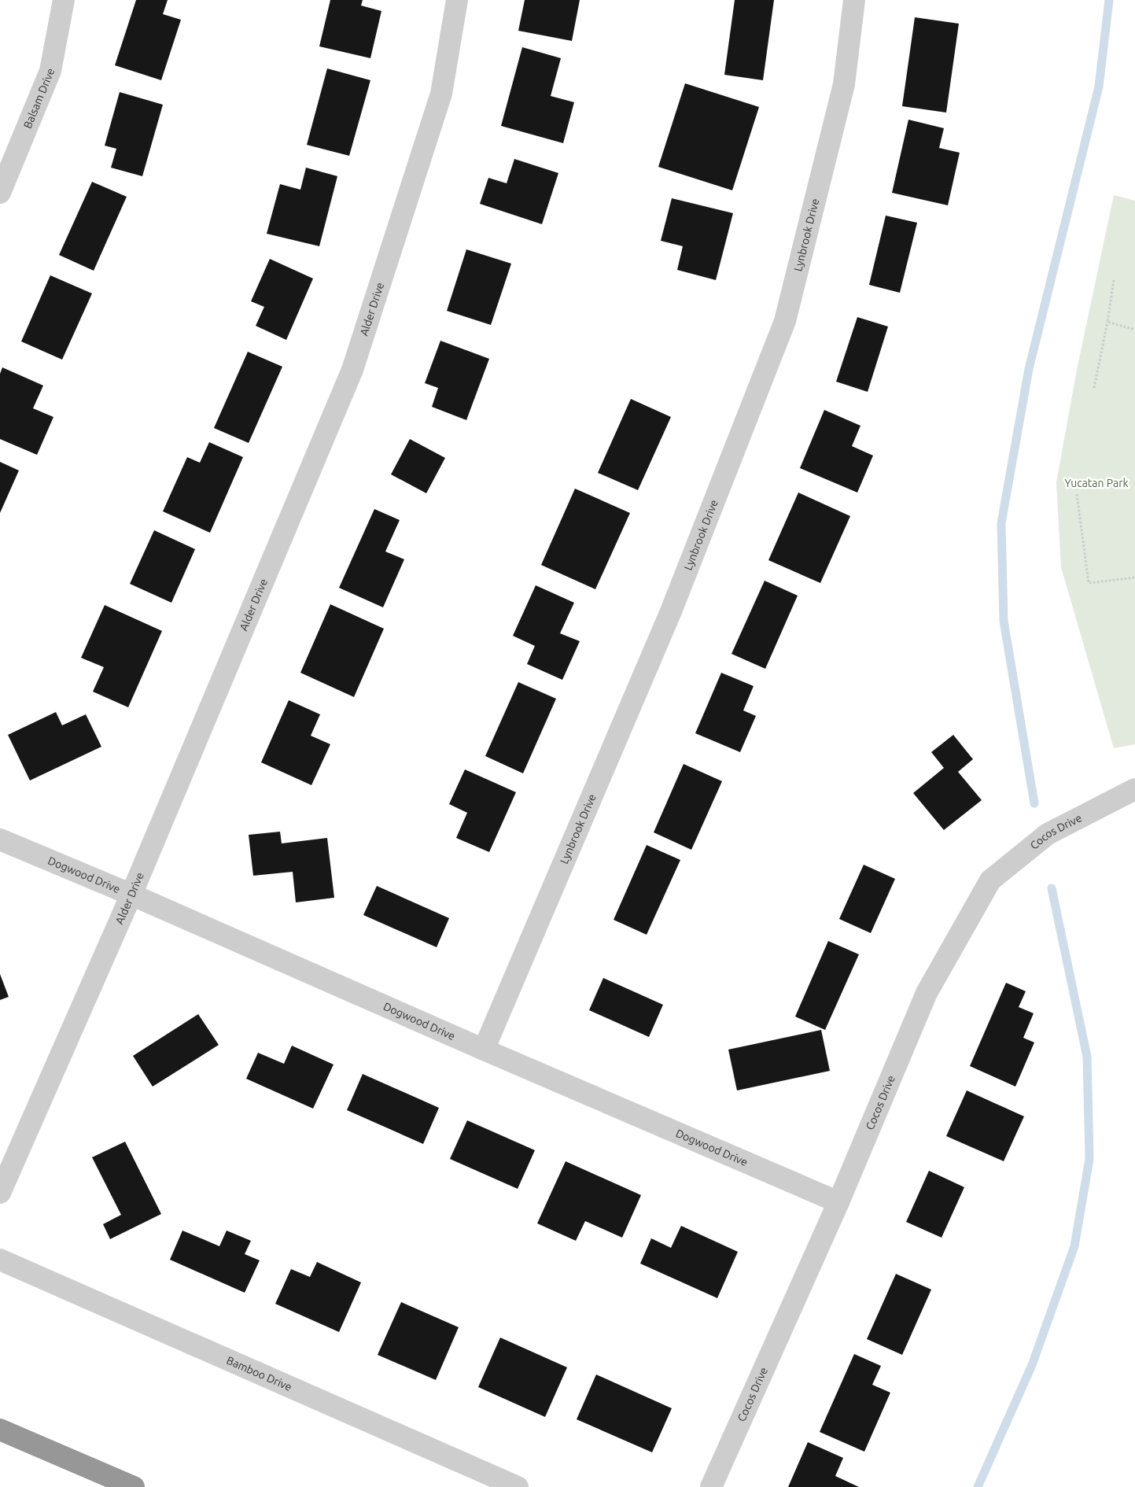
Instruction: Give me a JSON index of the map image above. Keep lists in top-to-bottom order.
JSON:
{
  "streets": {
    "street": [
      "Balsam Drive",
      "Lynbrook Drive",
      "Alder Drive",
      "Cocos Drive",
      "Dogwood Drive",
      "Bamboo Drive"
    ]
  },
  "crossings": [
    ["Lynbrook Drive", "Dogwood Drive"],
    ["Alder Drive", "Dogwood Drive"],
    ["Cocos Drive", "Dogwood Drive"]
  ],
  "parks": ["Yucatan Park"]
}
